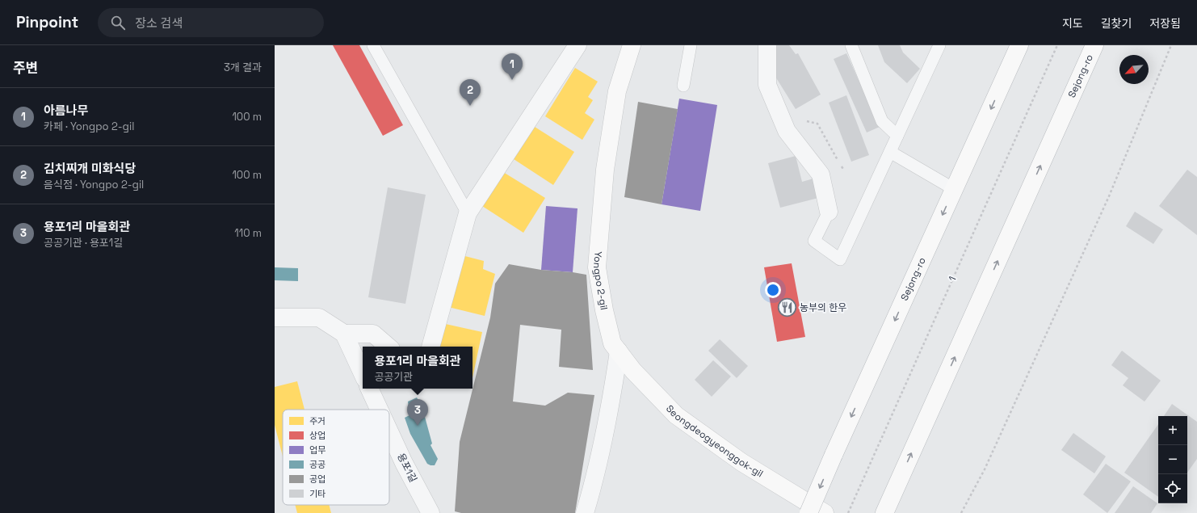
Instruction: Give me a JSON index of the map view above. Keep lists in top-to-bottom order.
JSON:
{
  "streets": {
    "main road": ["Sejong-ro", "Yongpo 2-gil", "Seongdeogyeonggok-gil"],
    "street": ["용포1길"],
    "path": ["1"]
  },
  "crossings": [
    ["Yongpo 2-gil", "Seongdeogyeonggok-gil"]
  ],
  "places": {
    "restaurant": ["농부의 한우"]
  },
  "legend": [
    "주거",
    "상업",
    "업무",
    "공공",
    "공업",
    "기타"
  ],
  "north": "bottom left",
  "page": {
    "header": "Pinpoint",
    "search": "장소 검색",
    "nav": ["지도", "길찾기", "저장됨"],
    "heading": ["주변", "3개 결과"],
    "pins": ["1", "2", "3"],
    "list": [
      {
        "mark": "1",
        "name": "아름나무",
        "note": "카페 · Yongpo 2-gil",
        "value": "100 m"
      },
      {
        "mark": "2",
        "name": "김치찌개 미화식당",
        "note": "음식점 · Yongpo 2-gil",
        "value": "100 m"
      },
      {
        "mark": "3",
        "name": "용포1리 마을회관",
        "note": "공공기관 · 용포1길",
        "value": "110 m"
      }
    ],
    "popup": ["용포1리 마을회관", "공공기관"],
    "map_buttons": ["+", "−"]
  }
}
